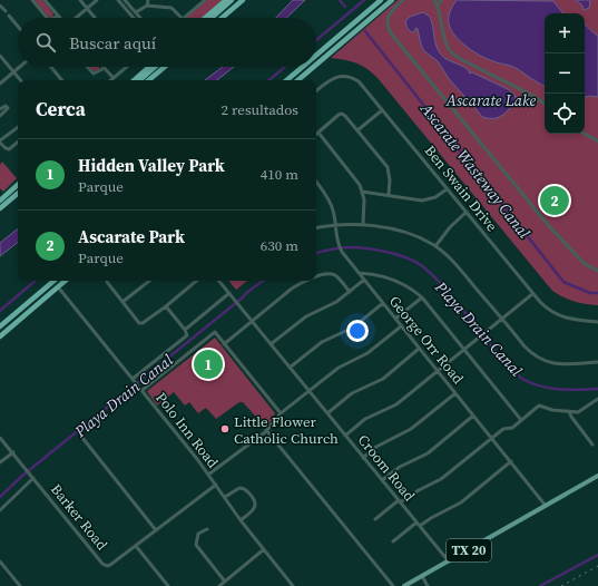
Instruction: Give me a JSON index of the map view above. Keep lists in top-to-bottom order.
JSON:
{
  "streets": {
    "main road": ["TX 20"],
    "street": [
      "Ben Swain Drive",
      "George Orr Road",
      "Polo Inn Road",
      "Croom Road",
      "Barker Road"
    ]
  },
  "crossings": [
    ["George Orr Road", "TX 20"],
    ["Polo Inn Road", "Barker Road"],
    ["Croom Road", "TX 20"]
  ],
  "water": ["Ascarate Lake", "Ascarate Wasteway Canal", "Playa Drain Canal"],
  "places": ["Little Flower Catholic Church"],
  "page": {
    "map_buttons": ["+", "−"],
    "search": "Buscar aquí",
    "heading": ["Cerca", "2 resultados"],
    "list": [
      {
        "mark": "1",
        "name": "Hidden Valley Park",
        "note": "Parque",
        "value": "410 m"
      },
      {
        "mark": "2",
        "name": "Ascarate Park",
        "note": "Parque",
        "value": "630 m"
      }
    ],
    "pins": ["2", "1"]
  }
}
